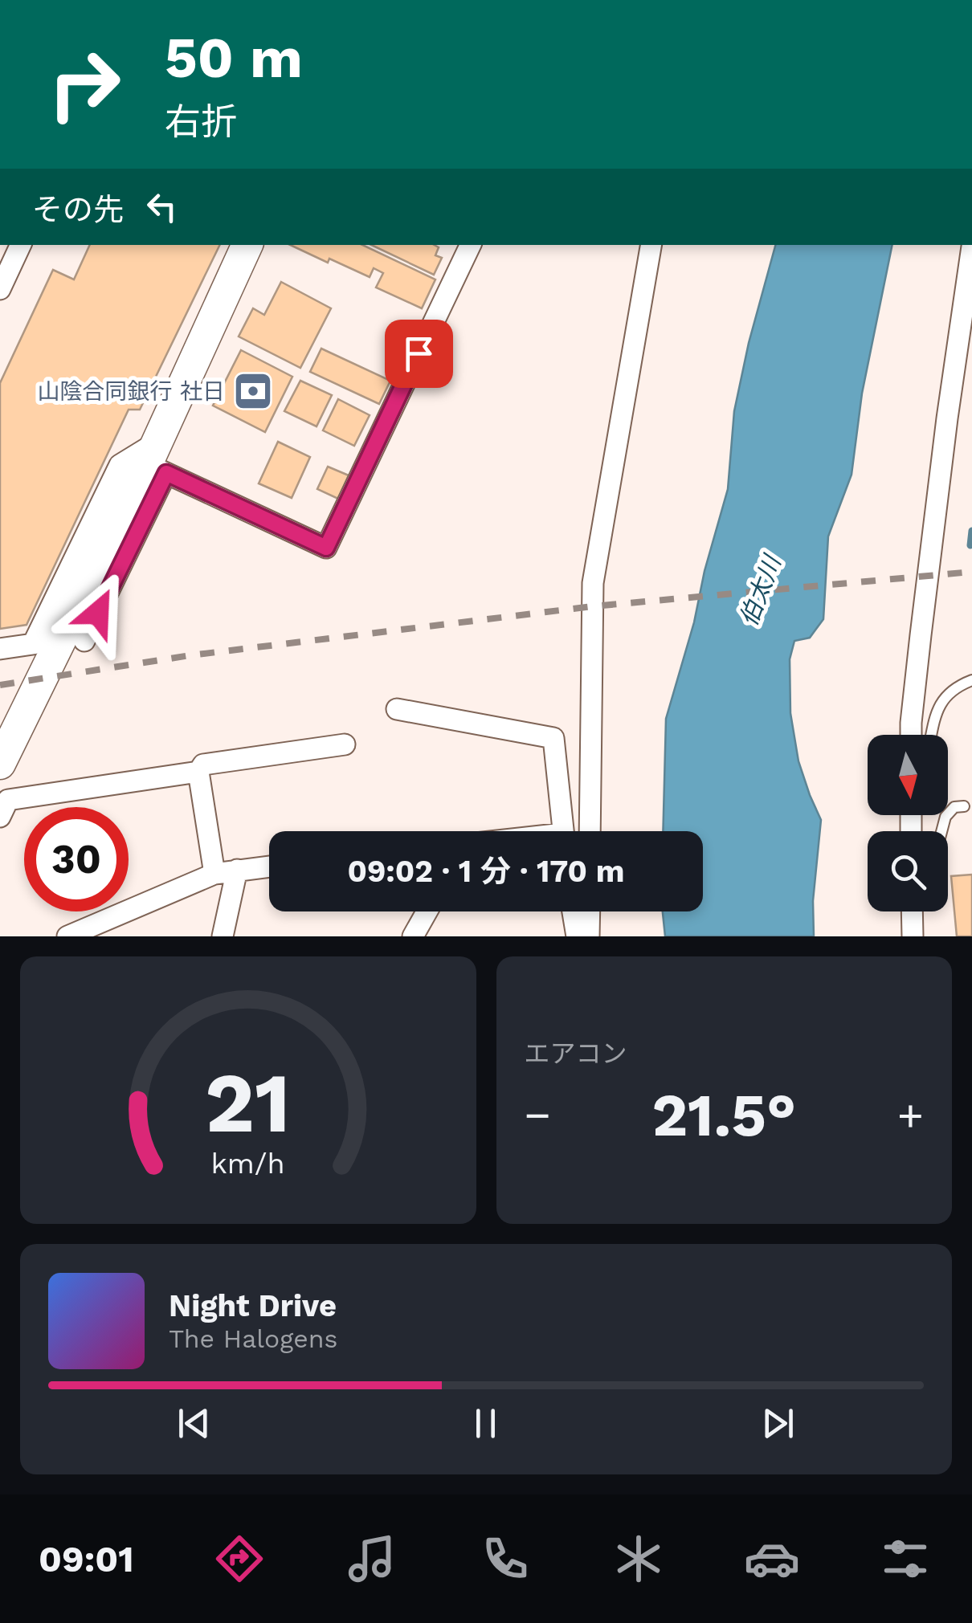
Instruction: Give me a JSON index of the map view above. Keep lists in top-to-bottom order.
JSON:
{
  "water": ["伯太川"],
  "places": {
    "bank": ["山陰合同銀行 社日"]
  },
  "north": "bottom",
  "page": {
    "turn": ["50 m", "右折"],
    "then": "その先",
    "limit": "30",
    "trip": "09:02 · 1 分 · 170 m",
    "tile": "エアコン",
    "heat": ["−", "21.5°", "+"],
    "song": ["Night Drive", "The Halogens"],
    "tabs": "09:01",
    "gauge": ["21", "km/h"]
  }
}
